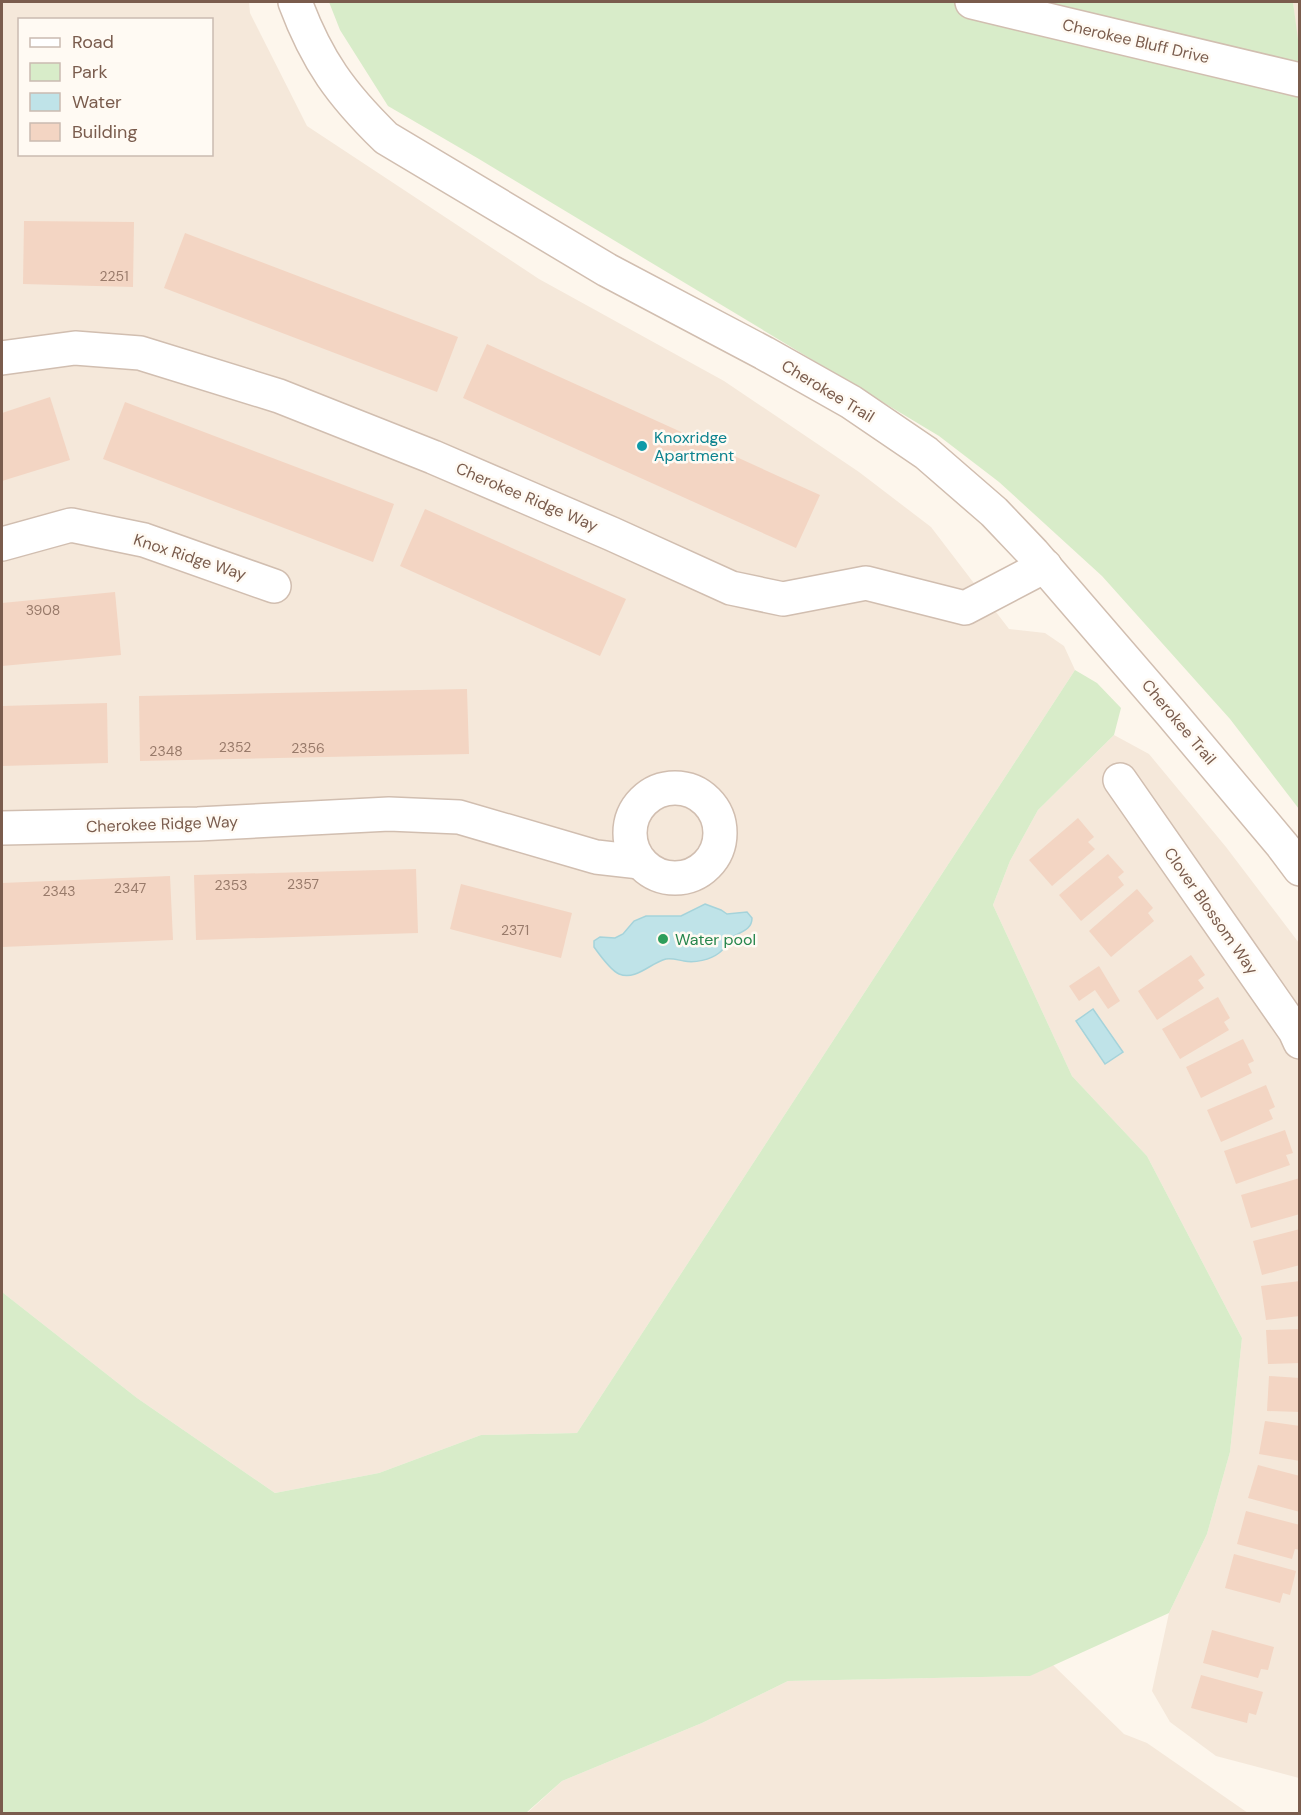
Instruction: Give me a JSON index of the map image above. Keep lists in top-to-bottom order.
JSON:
{
  "streets": {
    "street": [
      "Cherokee Bluff Drive",
      "Cherokee Trail",
      "Cherokee Ridge Way",
      "Knox Ridge Way",
      "Clover Blossom Way"
    ]
  },
  "crossings": [
    ["Cherokee Trail", "Cherokee Ridge Way"]
  ],
  "places": ["Knoxridge Apartment", "Water pool"],
  "house_numbers": [
    "2251",
    "3908",
    "2352",
    "2356",
    "2348",
    "2357",
    "2353",
    "2347",
    "2343",
    "2371"
  ],
  "legend": [
    "Road",
    "Park",
    "Water",
    "Building"
  ]
}
